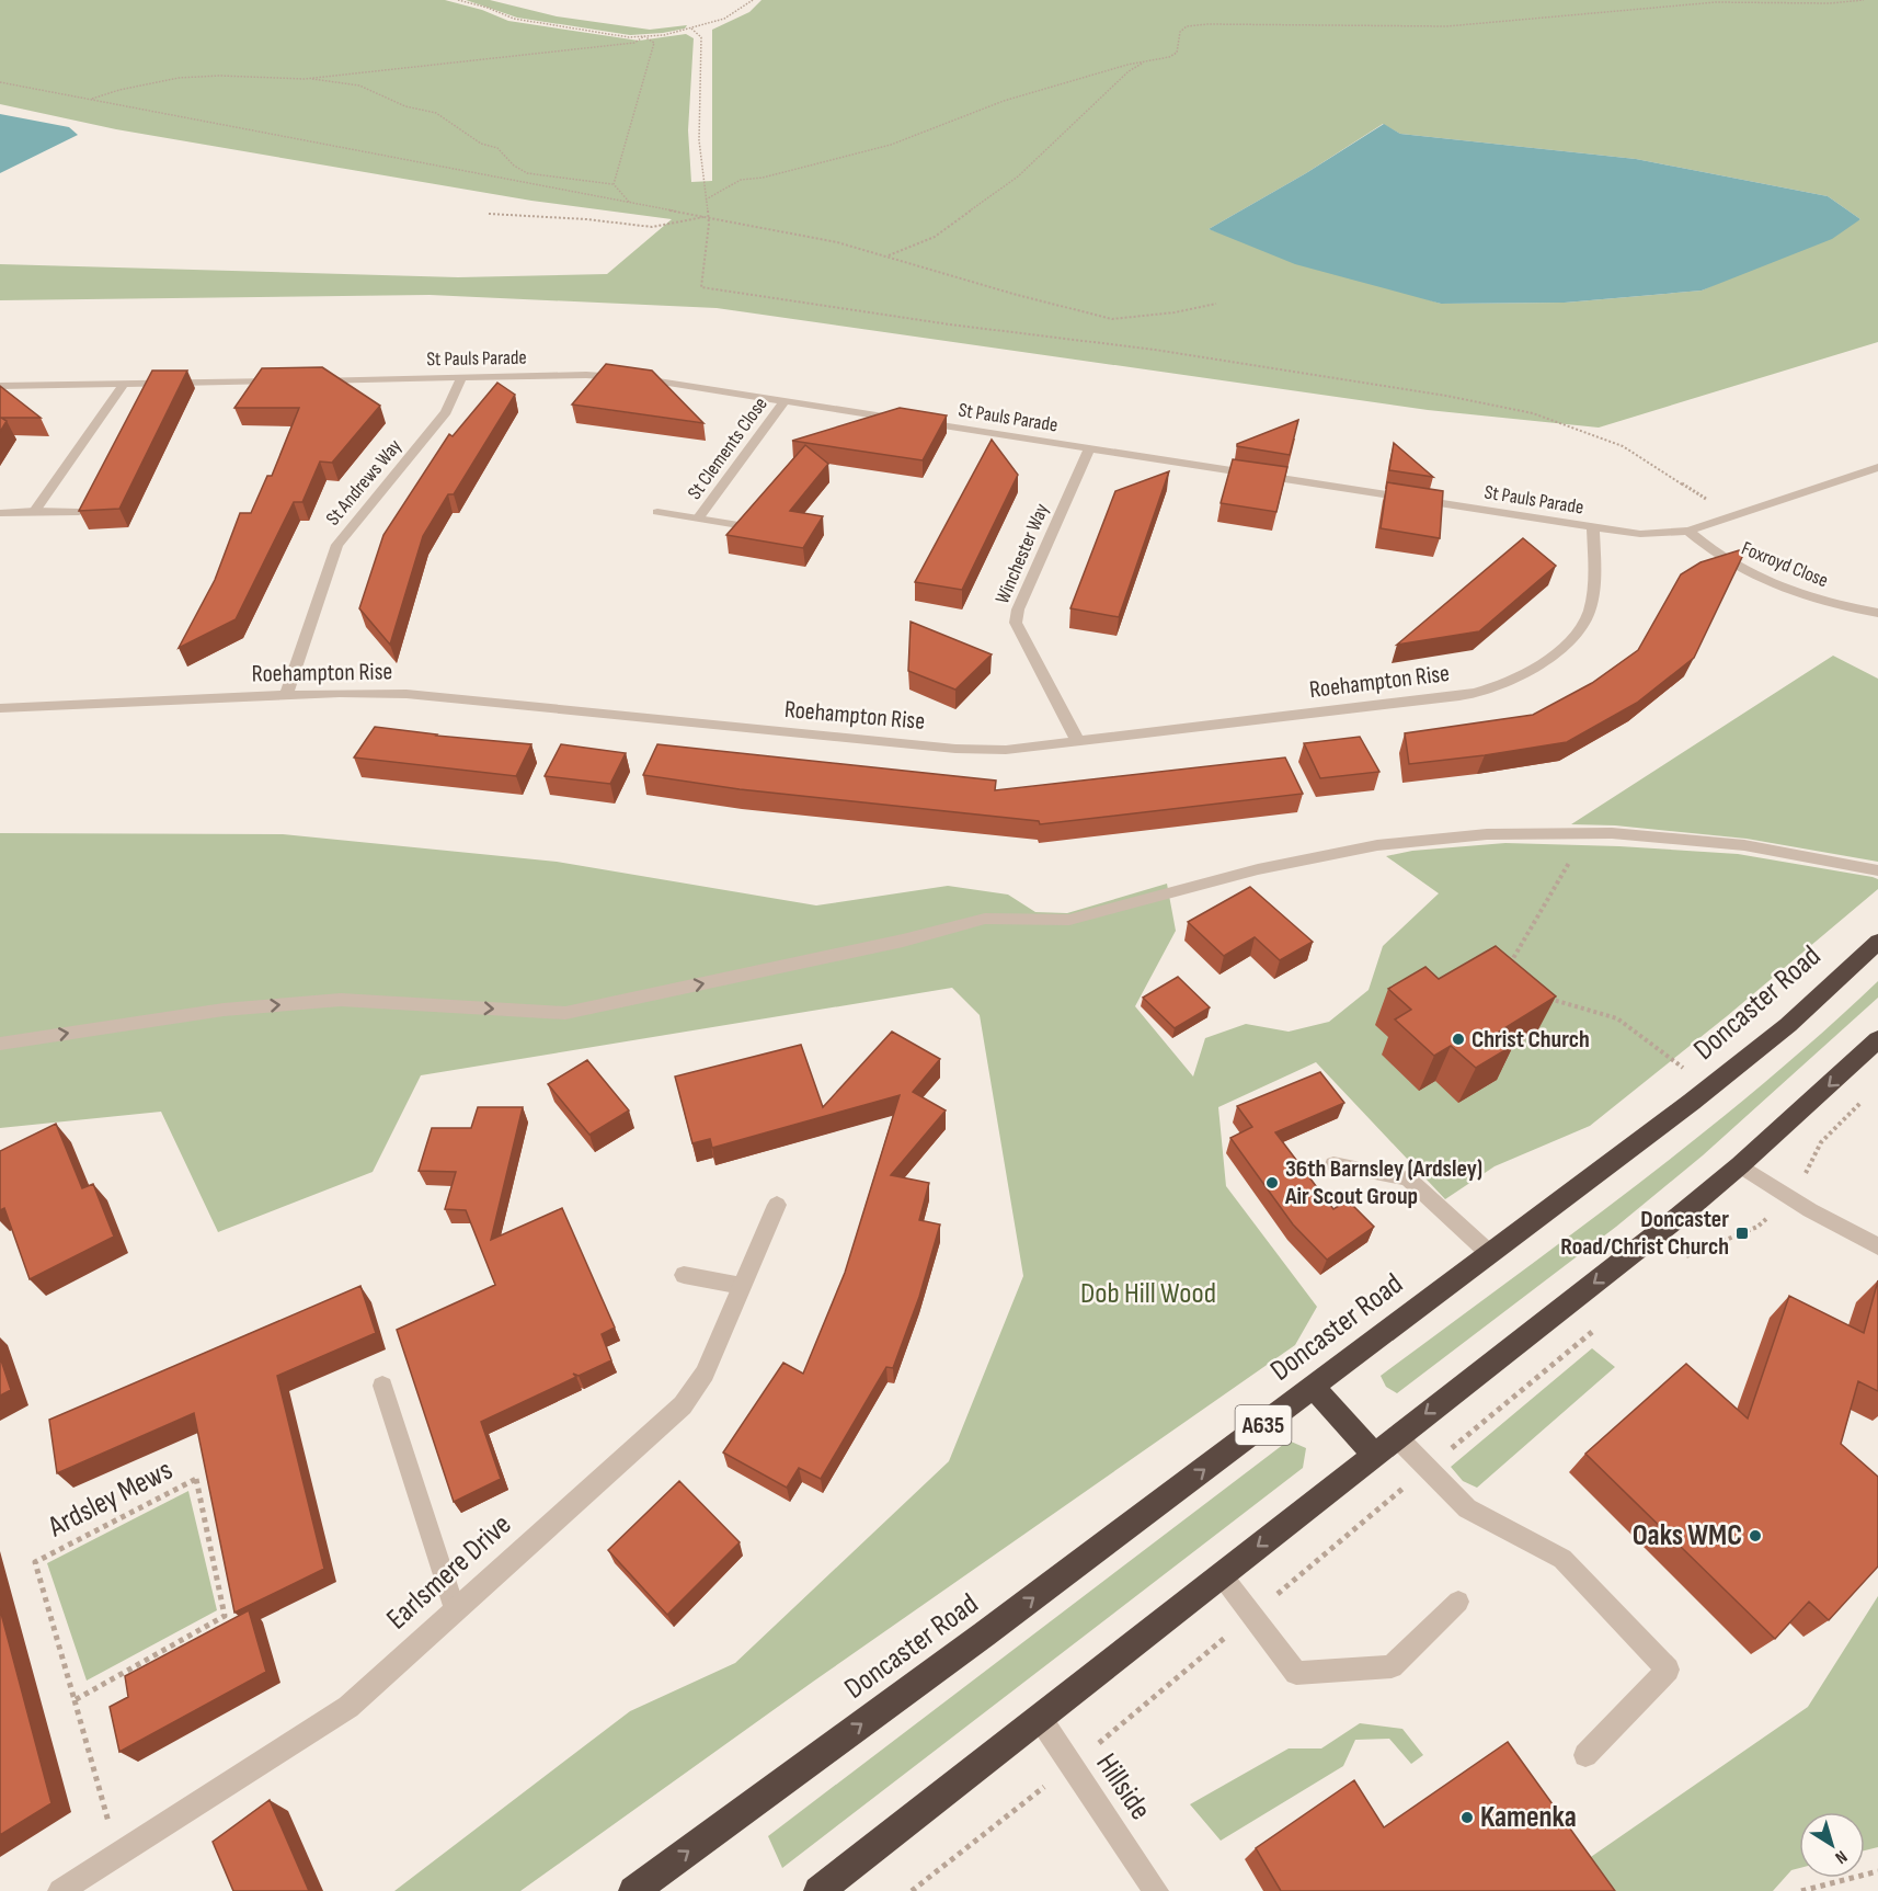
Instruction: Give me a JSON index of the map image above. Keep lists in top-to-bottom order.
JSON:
{
  "streets": {
    "highway": ["Doncaster Road", "A635"],
    "street": [
      "St Pauls Parade",
      "St Clements Close",
      "St Andrews Way",
      "Winchester Way",
      "Foxroyd Close",
      "Roehampton Rise",
      "Earlsmere Drive",
      "Hillside"
    ],
    "path": ["Ardsley Mews"]
  },
  "crossings": [
    ["St Pauls Parade", "St Clements Close"],
    ["St Pauls Parade", "St Andrews Way"],
    ["St Pauls Parade", "Winchester Way"],
    ["St Pauls Parade", "Foxroyd Close"],
    ["St Pauls Parade", "Roehampton Rise"],
    ["St Andrews Way", "Roehampton Rise"],
    ["Winchester Way", "Roehampton Rise"],
    ["Ardsley Mews", "Earlsmere Drive"]
  ],
  "parks": ["Dob Hill Wood"],
  "places": {
    "other": [
      "Christ Church",
      "36th Barnsley (Ardsley) Air Scout Group",
      "Oaks WMC",
      "Kamenka"
    ],
    "transit": ["Doncaster Road/Christ Church"]
  },
  "north": "bottom right"
}
